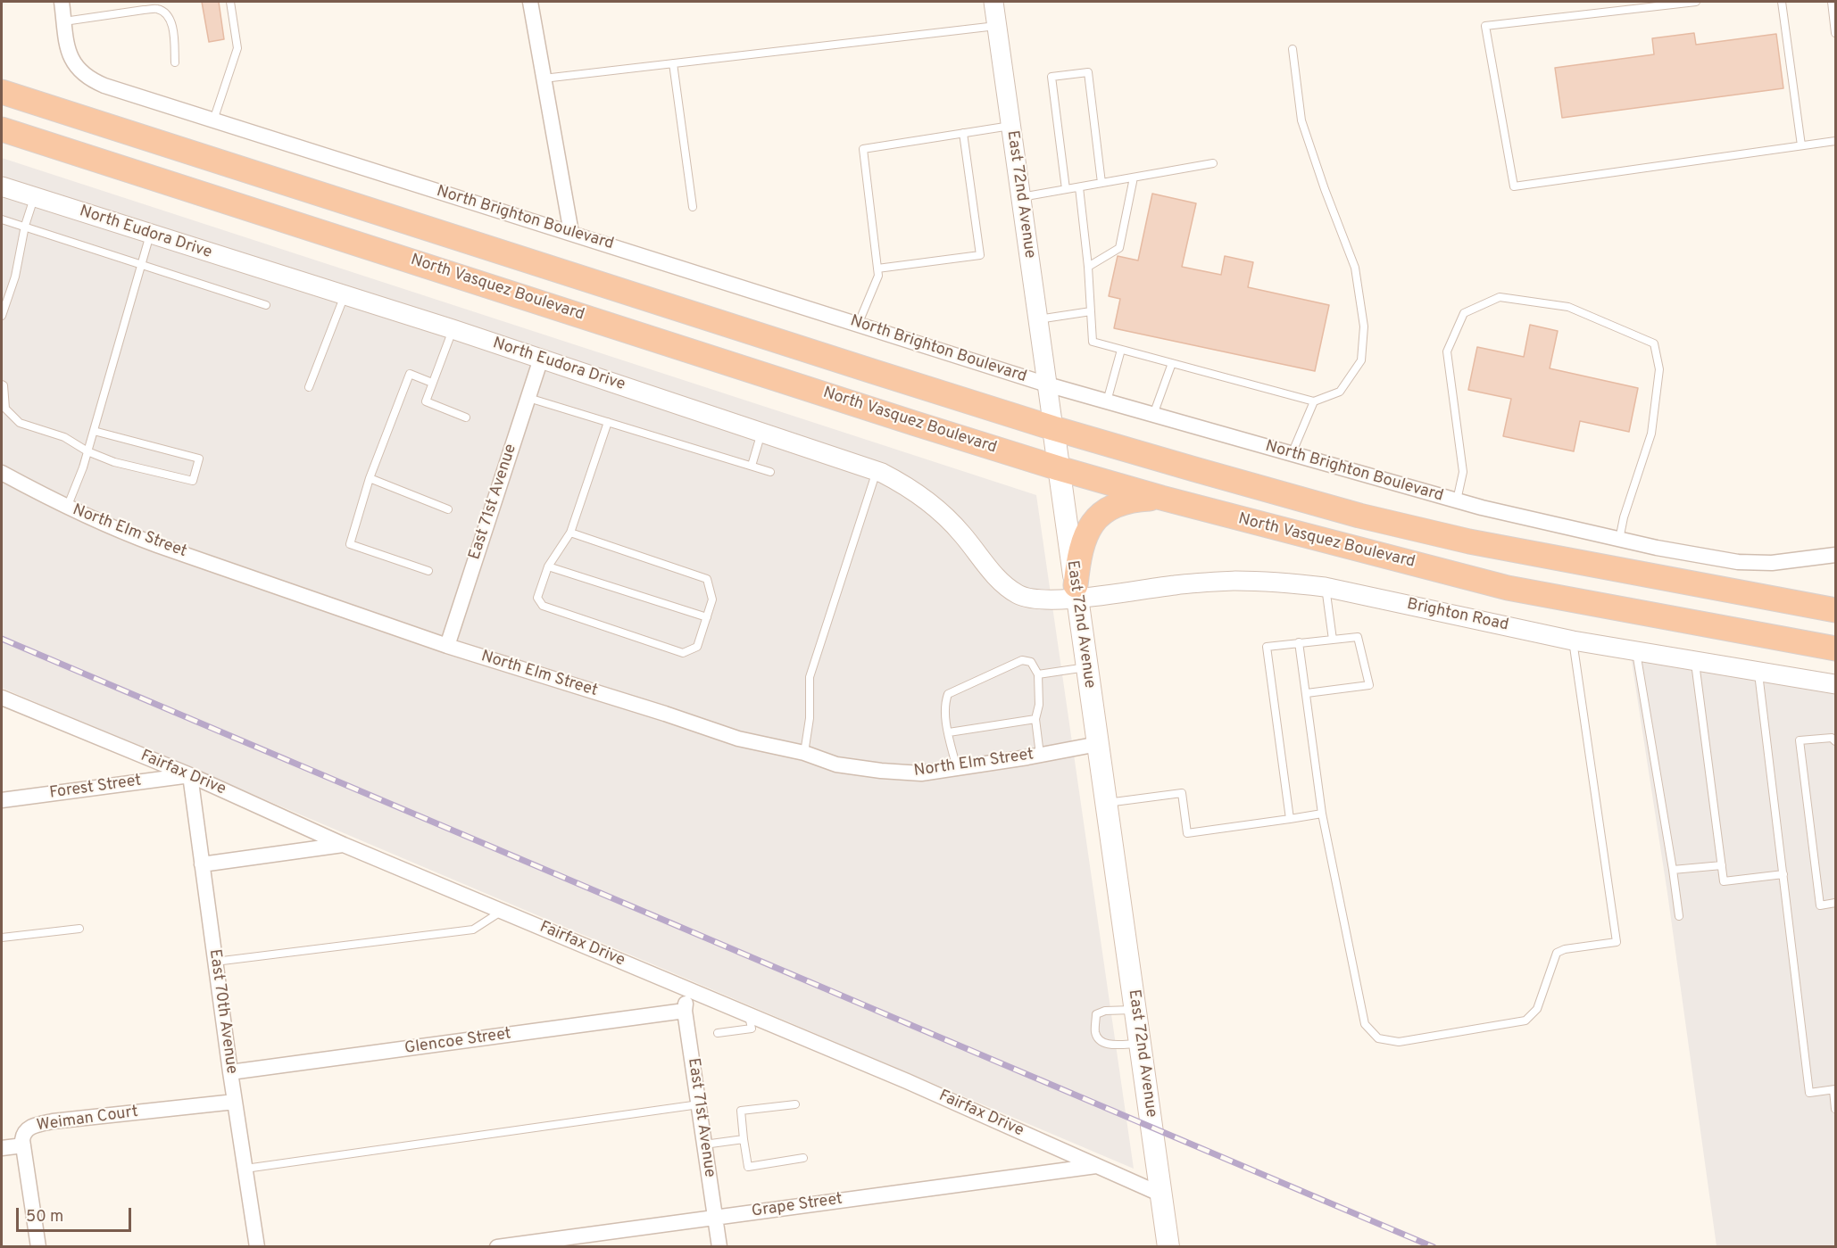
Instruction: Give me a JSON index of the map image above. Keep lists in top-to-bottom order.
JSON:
{
  "streets": {
    "highway": ["North Vasquez Boulevard"],
    "main road": ["East 72nd Avenue"],
    "street": [
      "North Brighton Boulevard",
      "North Eudora Drive",
      "East 71st Avenue",
      "North Elm Street",
      "Brighton Road",
      "Fairfax Drive",
      "Forest Street",
      "East 70th Avenue",
      "Glencoe Street",
      "Weiman Court",
      "Grape Street"
    ]
  },
  "crossings": [
    ["East 72nd Avenue", "North Brighton Boulevard"],
    ["East 72nd Avenue", "North Eudora Drive"],
    ["East 72nd Avenue", "North Vasquez Boulevard"],
    ["East 72nd Avenue", "North Elm Street"],
    ["East 72nd Avenue", "Brighton Road"],
    ["East 72nd Avenue", "Fairfax Drive"],
    ["North Eudora Drive", "East 71st Avenue"],
    ["North Eudora Drive", "Brighton Road"],
    ["East 71st Avenue", "North Elm Street"],
    ["East 71st Avenue", "Fairfax Drive"],
    ["East 71st Avenue", "Glencoe Street"],
    ["East 71st Avenue", "Grape Street"],
    ["Fairfax Drive", "Forest Street"],
    ["Fairfax Drive", "East 70th Avenue"],
    ["Fairfax Drive", "Grape Street"],
    ["Forest Street", "East 70th Avenue"],
    ["East 70th Avenue", "Glencoe Street"],
    ["East 70th Avenue", "Weiman Court"]
  ],
  "scale_bar": "50 m"
}
